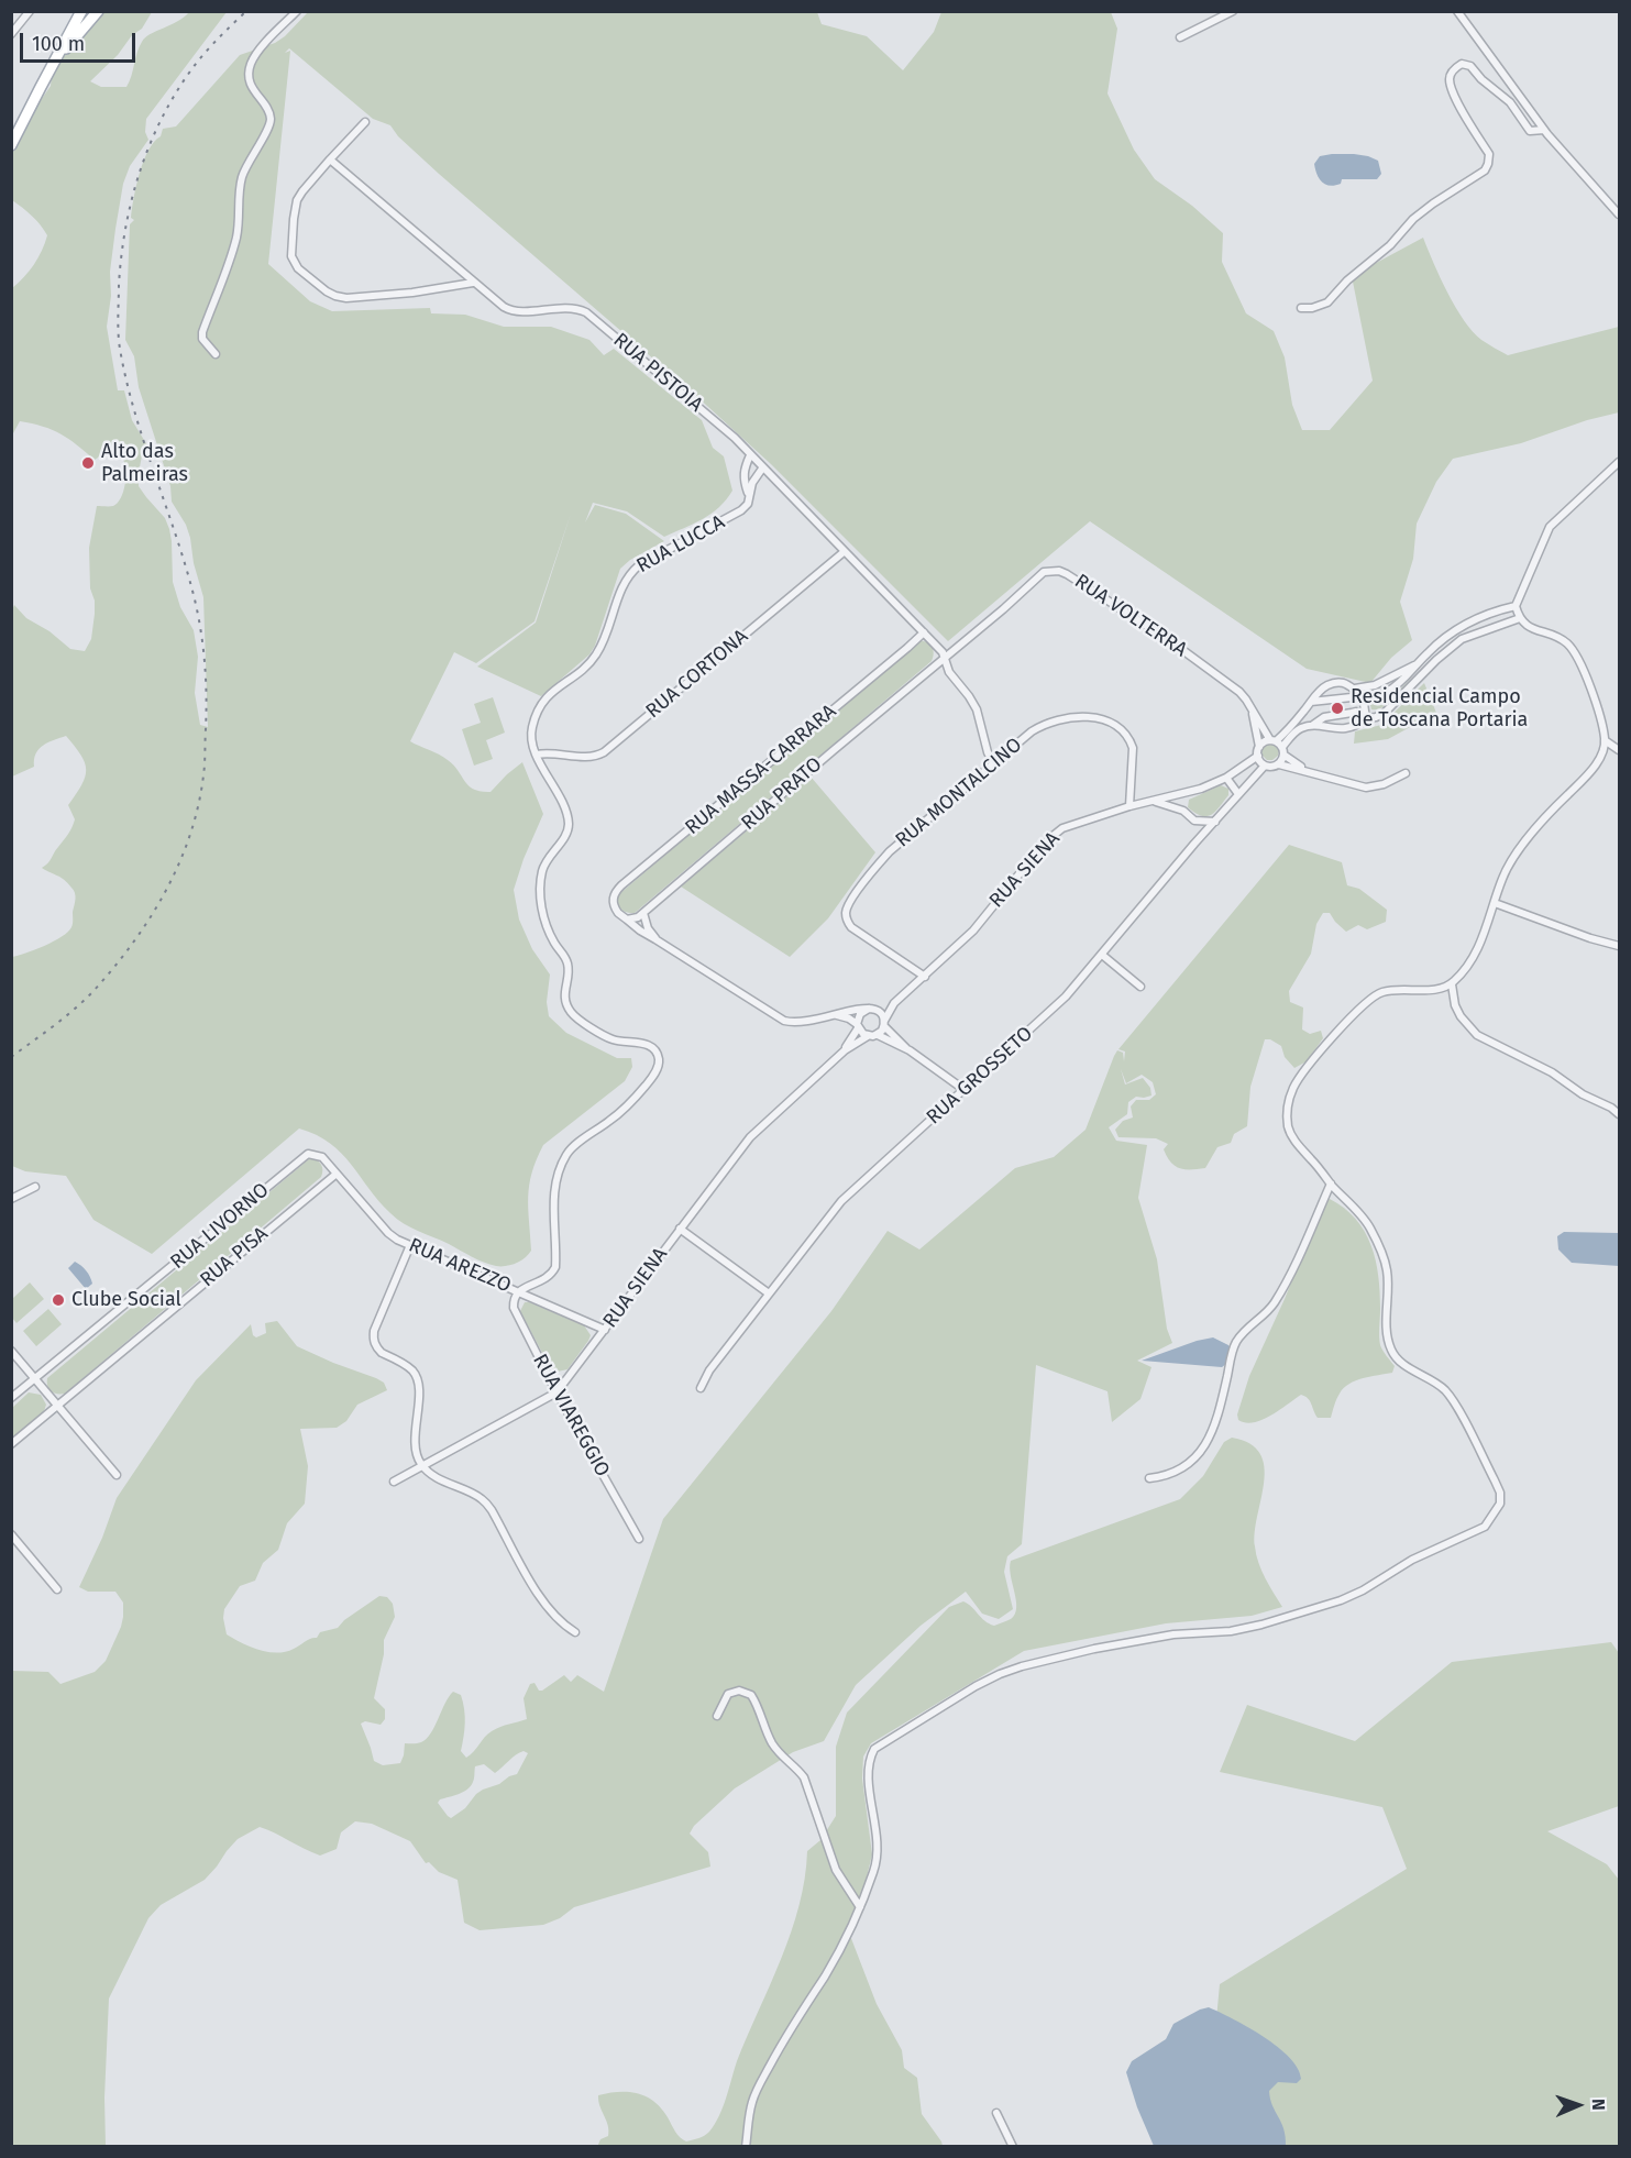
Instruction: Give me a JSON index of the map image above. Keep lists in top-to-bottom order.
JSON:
{
  "streets": {
    "street": [
      "RUA PISTOIA",
      "RUA LUCCA",
      "RUA VOLTERRA",
      "RUA CORTONA",
      "RUA MASSA-CARRARA",
      "RUA MONTALCINO",
      "RUA PRATO",
      "RUA SIENA",
      "RUA GROSSETO",
      "RUA LIVORNO",
      "RUA PISA",
      "RUA AREZZO",
      "RUA VIAREGGIO"
    ]
  },
  "crossings": [
    ["RUA PISTOIA", "RUA LUCCA"],
    ["RUA PISTOIA", "RUA VOLTERRA"],
    ["RUA PISTOIA", "RUA CORTONA"],
    ["RUA PISTOIA", "RUA MASSA-CARRARA"],
    ["RUA PISTOIA", "RUA MONTALCINO"],
    ["RUA PISTOIA", "RUA PRATO"],
    ["RUA LUCCA", "RUA CORTONA"],
    ["RUA LUCCA", "RUA AREZZO"],
    ["RUA LUCCA", "RUA VIAREGGIO"],
    ["RUA VOLTERRA", "RUA PRATO"],
    ["RUA VOLTERRA", "RUA SIENA"],
    ["RUA VOLTERRA", "RUA GROSSETO"],
    ["RUA MASSA-CARRARA", "RUA PRATO"],
    ["RUA MASSA-CARRARA", "RUA SIENA"],
    ["RUA MONTALCINO", "RUA SIENA"],
    ["RUA PRATO", "RUA SIENA"],
    ["RUA SIENA", "RUA GROSSETO"],
    ["RUA SIENA", "RUA AREZZO"],
    ["RUA SIENA", "RUA VIAREGGIO"],
    ["RUA LIVORNO", "RUA PISA"],
    ["RUA LIVORNO", "RUA AREZZO"],
    ["RUA PISA", "RUA AREZZO"],
    ["RUA AREZZO", "RUA VIAREGGIO"]
  ],
  "places": ["Alto das Palmeiras", "Residencial Campo de Toscana Portaria", "Clube Social"],
  "scale_bar": "100 m",
  "north": "right"
}
